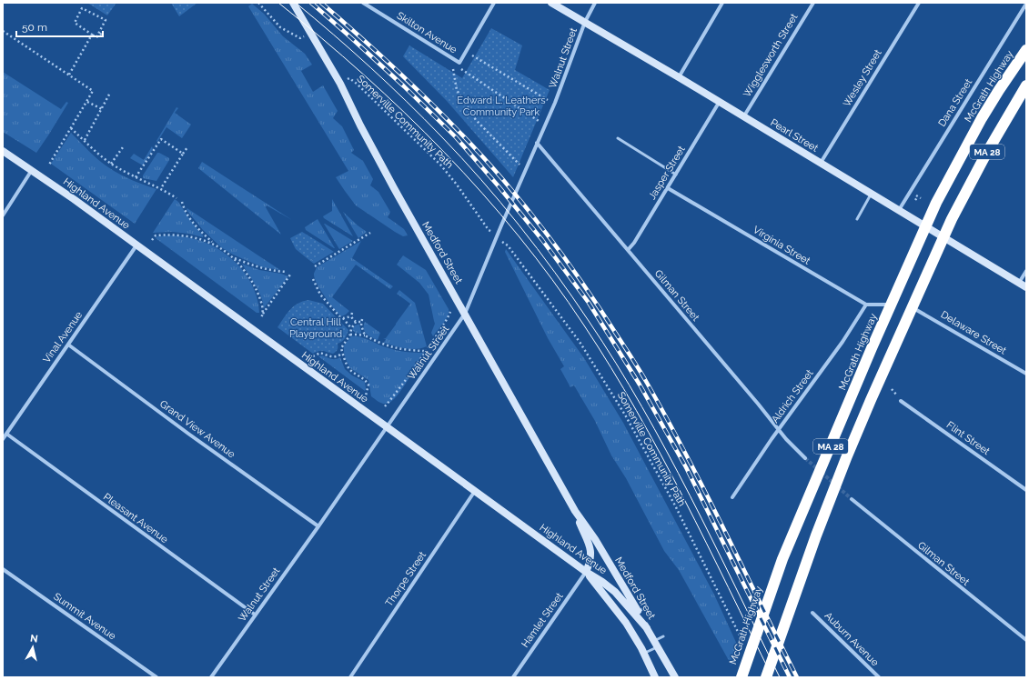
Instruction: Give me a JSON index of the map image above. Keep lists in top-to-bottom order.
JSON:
{
  "streets": {
    "highway": ["McGrath Highway", "MA 28"],
    "main road": ["Pearl Street", "Highland Avenue", "Medford Street"],
    "street": [
      "Skilton Avenue",
      "Wigglesworth Street",
      "Walnut Street",
      "Wesley Street",
      "Dana Street",
      "Jasper Street",
      "Virginia Street",
      "Gilman Street",
      "Delaware Street",
      "Vinal Avenue",
      "Aldrich Street",
      "Grand View Avenue",
      "Flint Street",
      "Pleasant Avenue",
      "Thorpe Street",
      "Summit Avenue",
      "Hamlet Street",
      "Auburn Avenue"
    ],
    "path": ["Somerville Community Path"]
  },
  "crossings": [
    ["Wigglesworth Street", "Pearl Street"],
    ["Walnut Street", "Pearl Street"],
    ["Walnut Street", "Highland Avenue"],
    ["Walnut Street", "Medford Street"],
    ["Walnut Street", "Gilman Street"],
    ["Walnut Street", "Grand View Avenue"],
    ["Walnut Street", "Pleasant Avenue"],
    ["Wesley Street", "Pearl Street"],
    ["McGrath Highway", "Pearl Street"],
    ["Dana Street", "Pearl Street"],
    ["Pearl Street", "MA 28"],
    ["Pearl Street", "Jasper Street"],
    ["MA 28", "Delaware Street"],
    ["Jasper Street", "Virginia Street"],
    ["Jasper Street", "Gilman Street"],
    ["Highland Avenue", "Medford Street"],
    ["Highland Avenue", "Vinal Avenue"],
    ["Highland Avenue", "Thorpe Street"],
    ["Highland Avenue", "Hamlet Street"],
    ["Virginia Street", "Aldrich Street"],
    ["Medford Street", "Hamlet Street"],
    ["Gilman Street", "Aldrich Street"],
    ["Vinal Avenue", "Grand View Avenue"],
    ["Vinal Avenue", "Pleasant Avenue"]
  ],
  "parks": ["Edward L. Leathers Community Park", "Central Hill Playground"],
  "scale_bar": "50 m",
  "north": "top"
}
